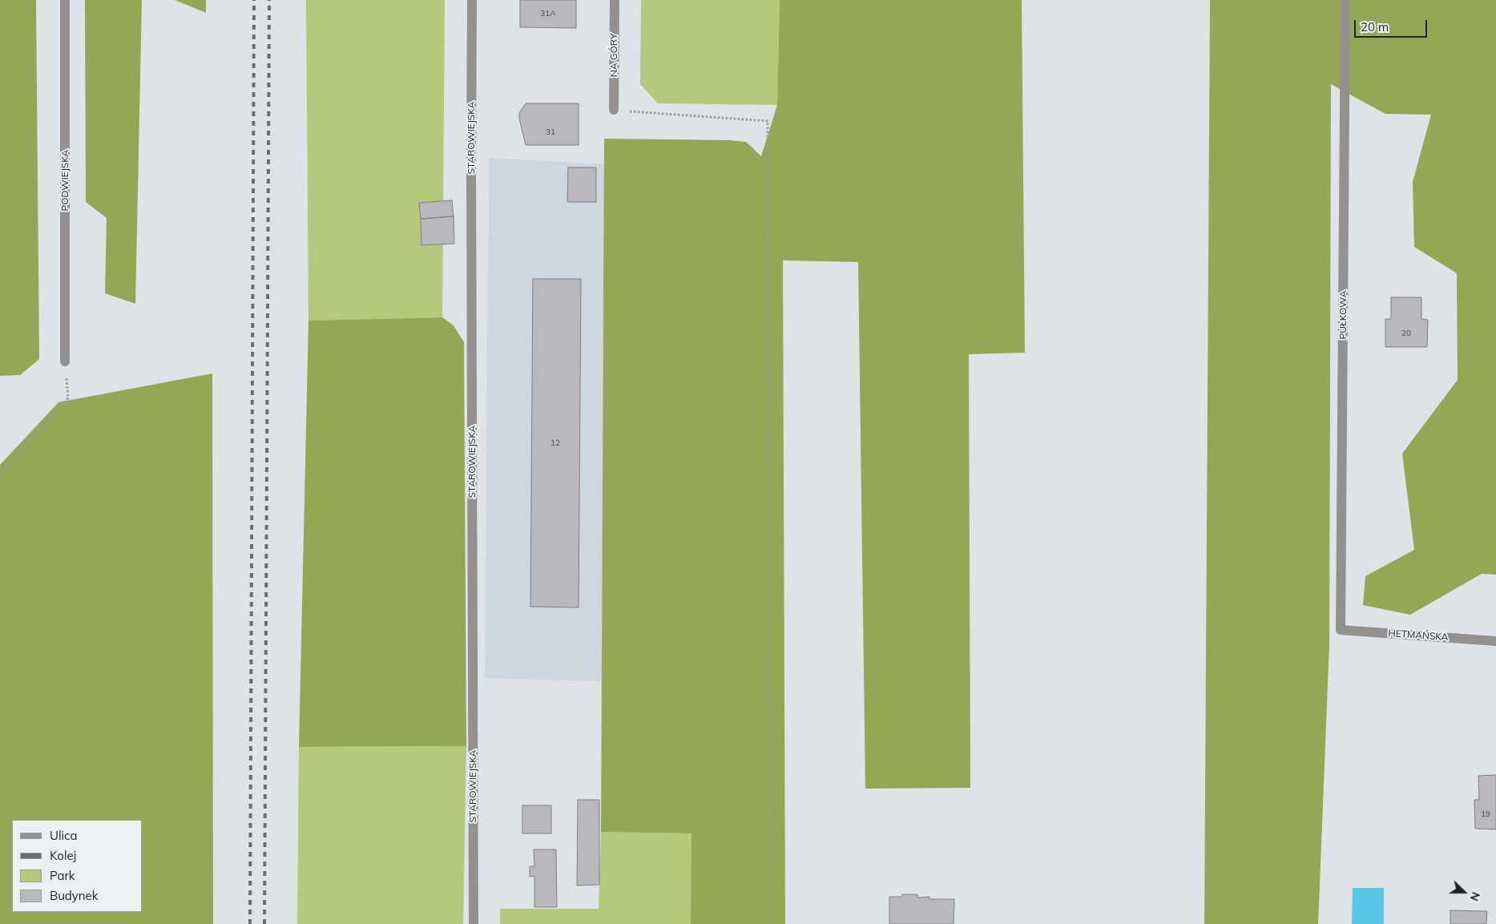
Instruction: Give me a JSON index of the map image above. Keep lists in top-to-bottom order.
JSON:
{
  "streets": {
    "street": [
      "NA GÓRY",
      "STAROWIEJSKA",
      "PODWIEJSKA",
      "PUŁKOWA",
      "HETMAŃSKA"
    ]
  },
  "crossings": [
    ["PUŁKOWA", "HETMAŃSKA"]
  ],
  "house_numbers": [
    "31A",
    "31",
    "20",
    "12",
    "19"
  ],
  "legend": [
    "Ulica",
    "Kolej",
    "Park",
    "Budynek"
  ],
  "scale_bar": "20 m",
  "north": "right"
}
